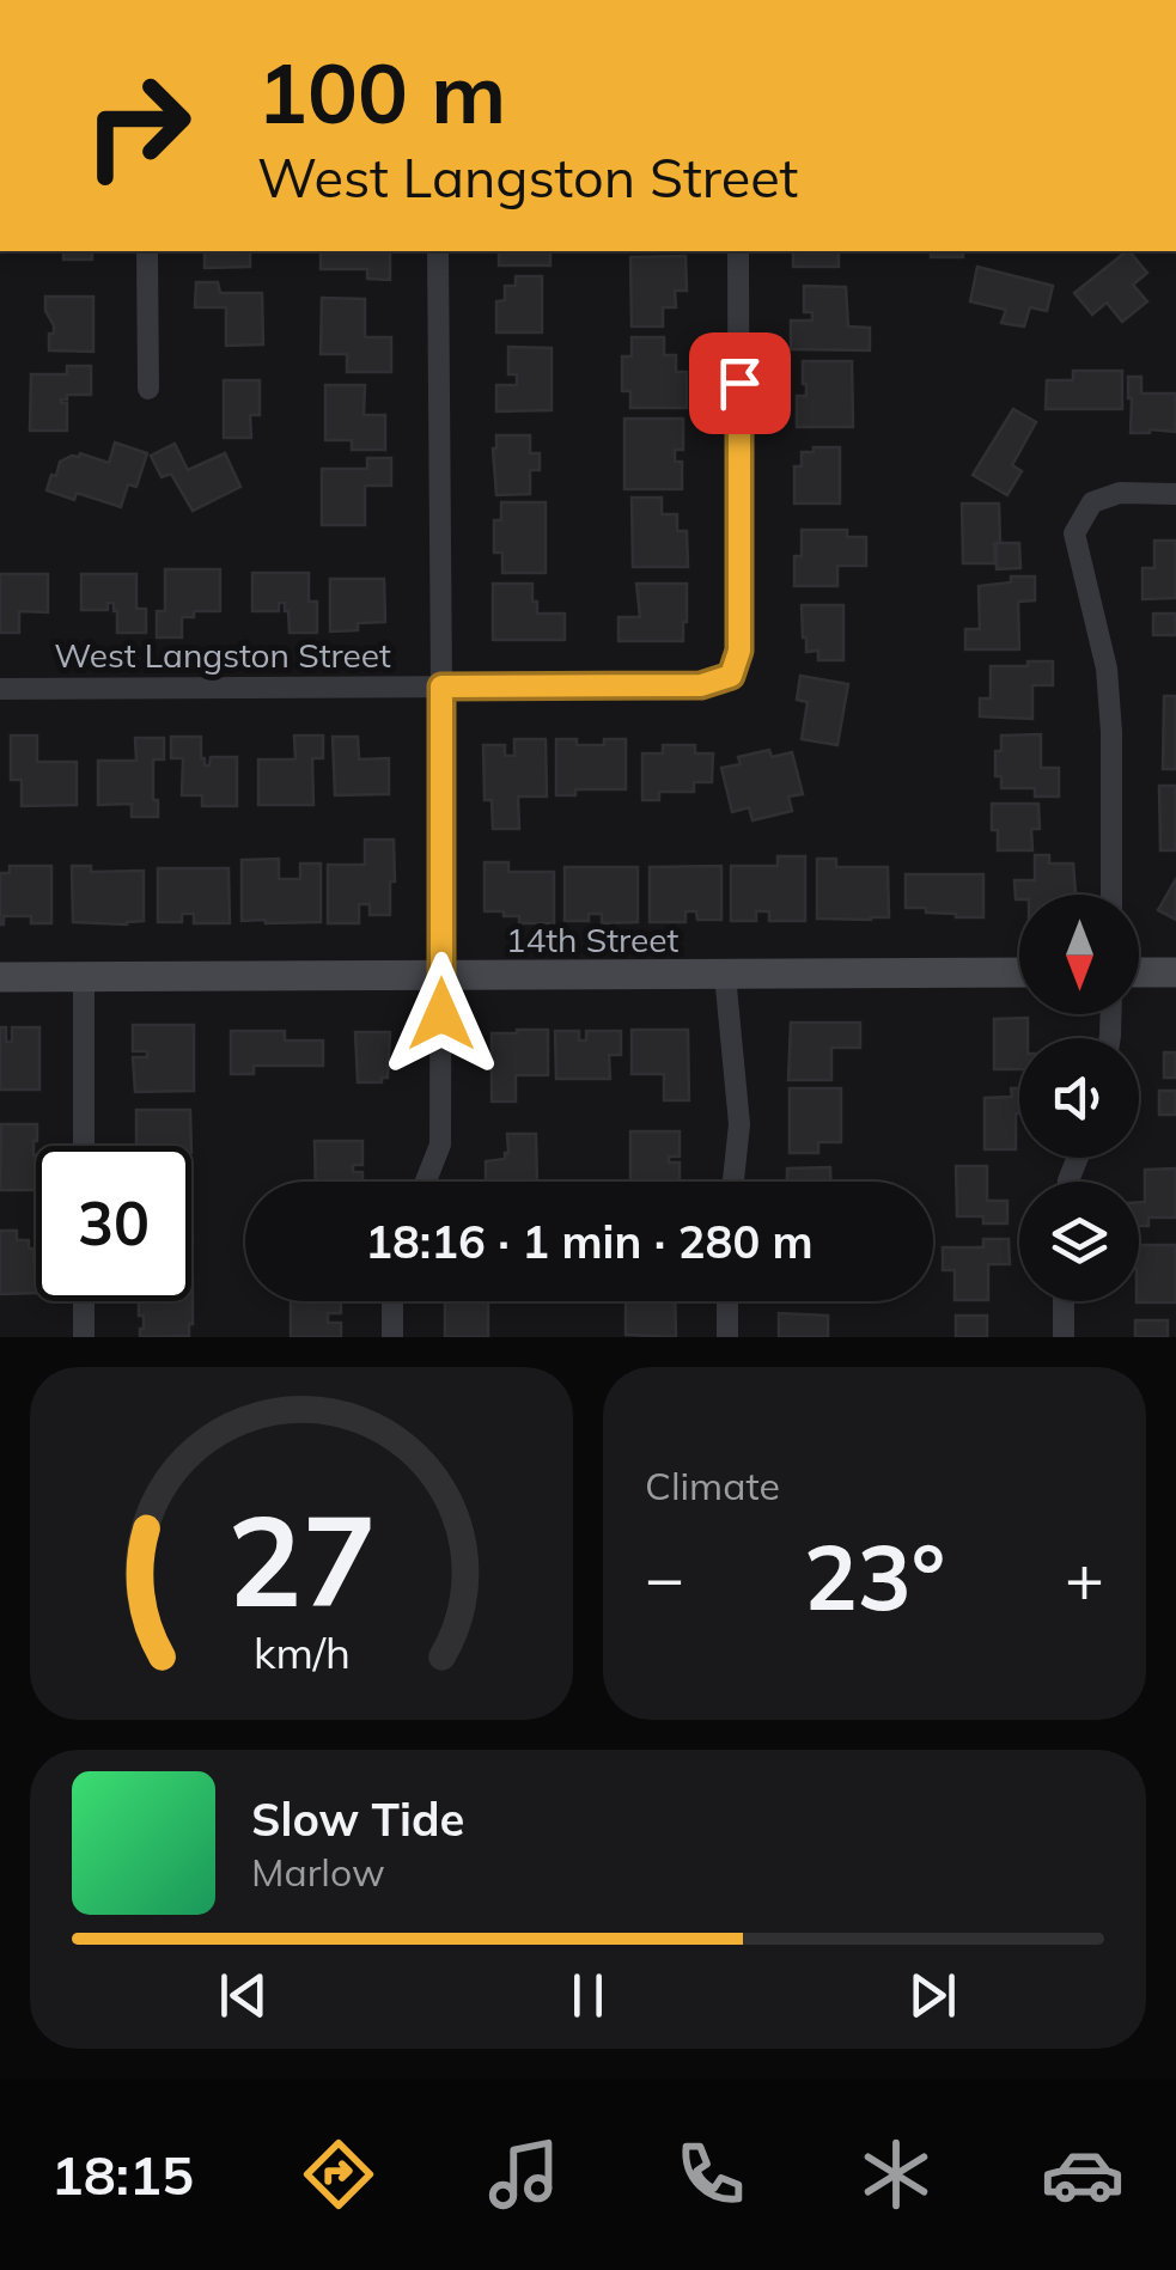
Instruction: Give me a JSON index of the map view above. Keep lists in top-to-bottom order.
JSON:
{
  "streets": {
    "street": ["West Langston Street", "14th Street"]
  },
  "north": "bottom",
  "page": {
    "turn": ["100 m", "West Langston Street"],
    "limit": "30",
    "trip": "18:16 · 1 min · 280 m",
    "tile": "Climate",
    "heat": ["−", "23°", "+"],
    "song": ["Slow Tide", "Marlow"],
    "tabs": "18:15",
    "gauge": ["27", "km/h"]
  }
}
